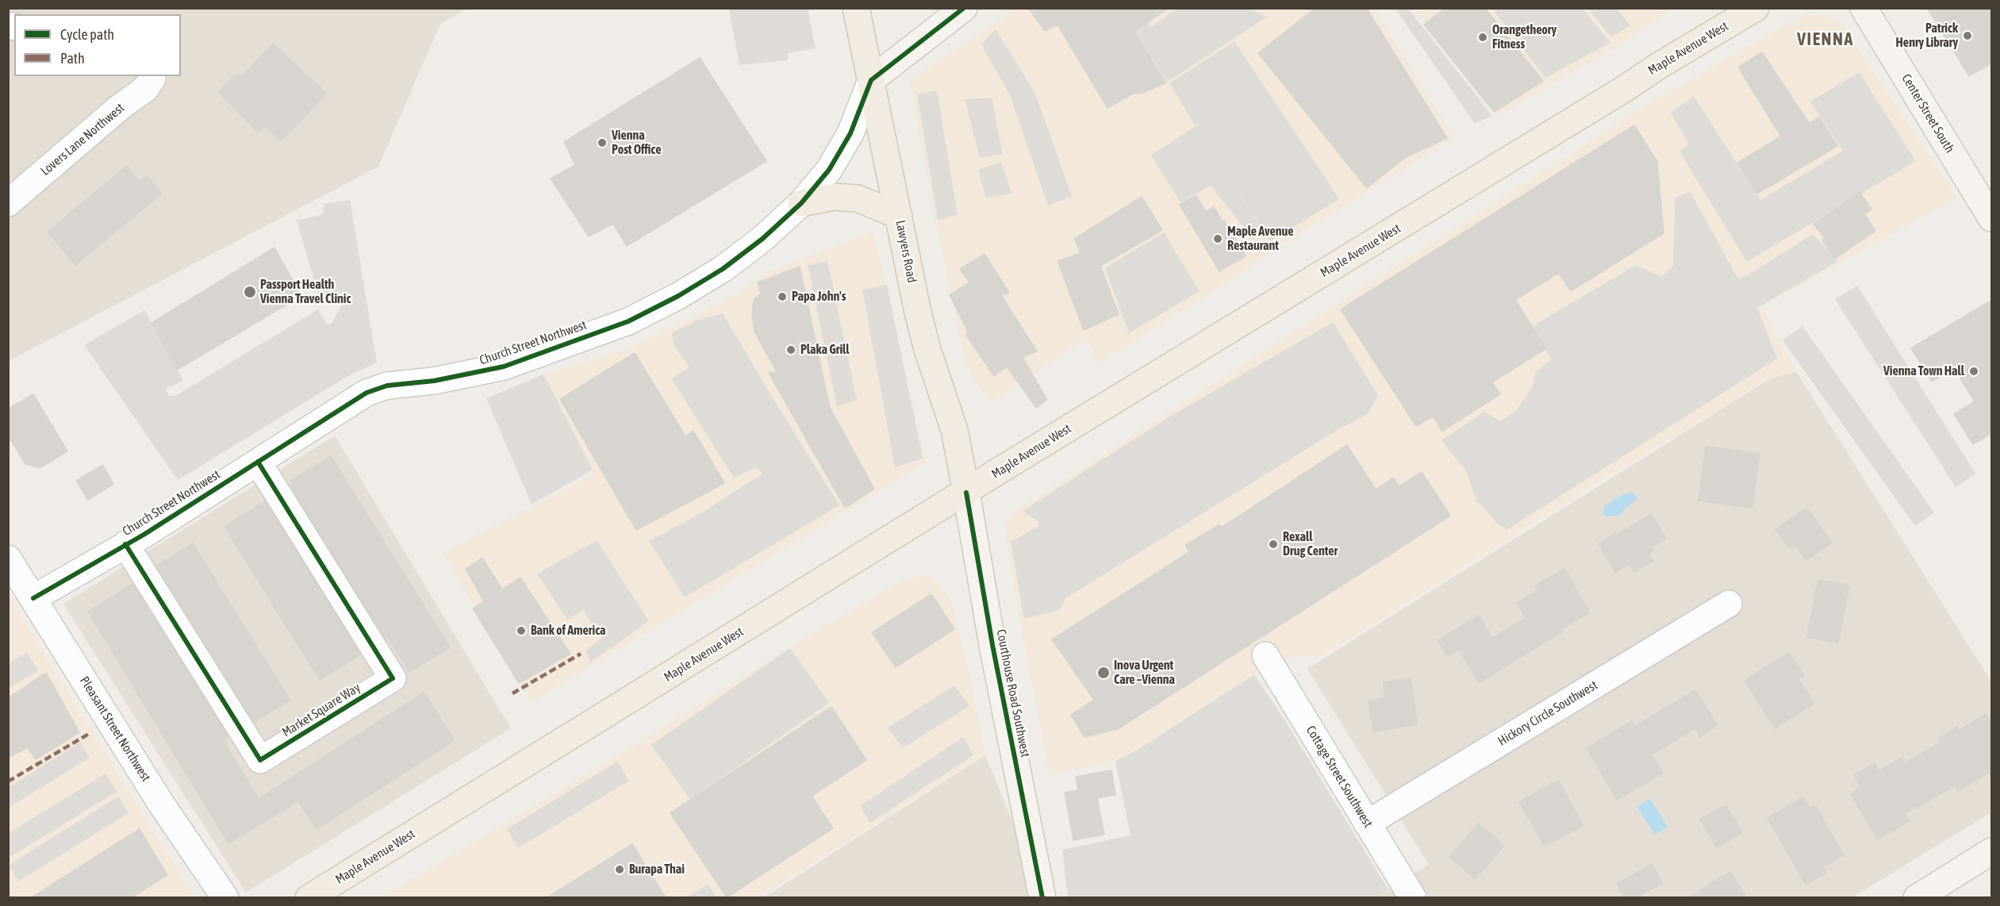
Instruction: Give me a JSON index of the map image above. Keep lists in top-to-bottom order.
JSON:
{
  "streets": {
    "main road": ["Maple Avenue West", "Lawyers Road"],
    "street": [
      "Center Street South",
      "Lovers Lane Northwest",
      "Church Street Northwest",
      "Courthouse Road Southwest",
      "Market Square Way",
      "Hickory Circle Southwest",
      "Pleasant Street Northwest",
      "Cottage Street Southwest"
    ]
  },
  "crossings": [
    ["Maple Avenue West", "Lawyers Road"],
    ["Maple Avenue West", "Courthouse Road Southwest"],
    ["Lawyers Road", "Church Street Northwest"],
    ["Lawyers Road", "Courthouse Road Southwest"],
    ["Church Street Northwest", "Market Square Way"],
    ["Church Street Northwest", "Pleasant Street Northwest"],
    ["Hickory Circle Southwest", "Cottage Street Southwest"]
  ],
  "districts": ["VIENNA"],
  "places": [
    "Patrick Henry Library",
    "Orangetheory Fitness",
    "Vienna Post Office",
    "Maple Avenue Restaurant",
    "Passport Health Vienna Travel Clinic",
    "Papa John's",
    "Plaka Grill",
    "Vienna Town Hall",
    "Rexall Drug Center",
    "Bank of America",
    "Inova Urgent Care –Vienna",
    "Burapa Thai"
  ],
  "legend": ["Cycle path", "Path"]
}
